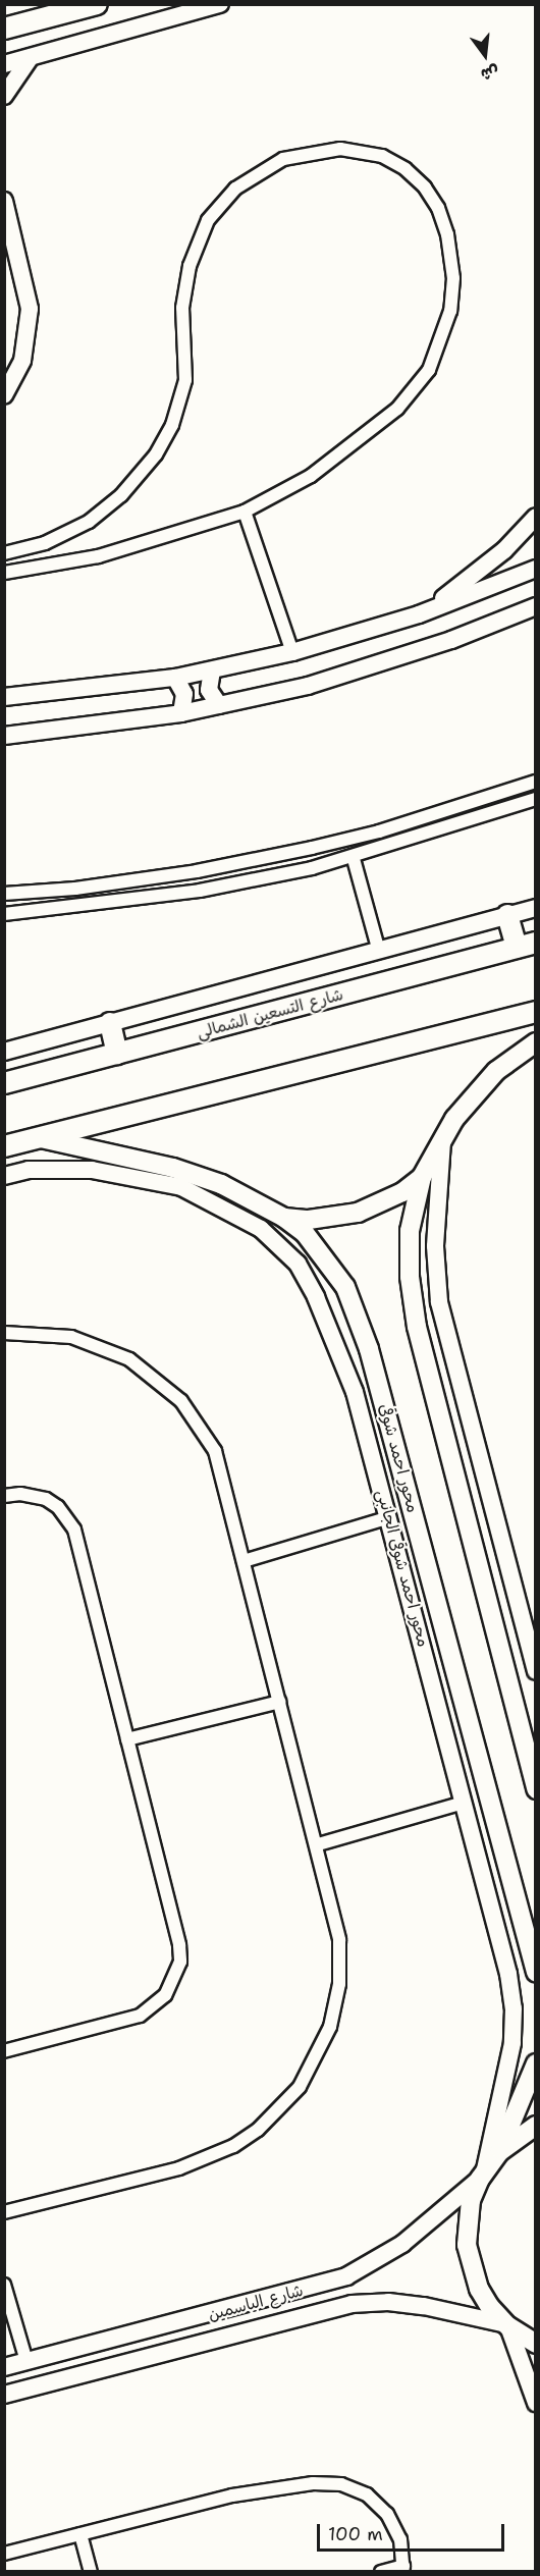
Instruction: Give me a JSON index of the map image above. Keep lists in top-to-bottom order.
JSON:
{
  "streets": {
    "main road": ["شارع التسعين الشمالى", "محور احمد شوقى"],
    "street": ["محور احمد شوقى الجانبى", "شارع الياسمين"]
  },
  "crossings": [
    ["محور احمد شوقى الجانبى", "شارع الياسمين"]
  ],
  "scale_bar": "100 m",
  "north": "bottom"
}
